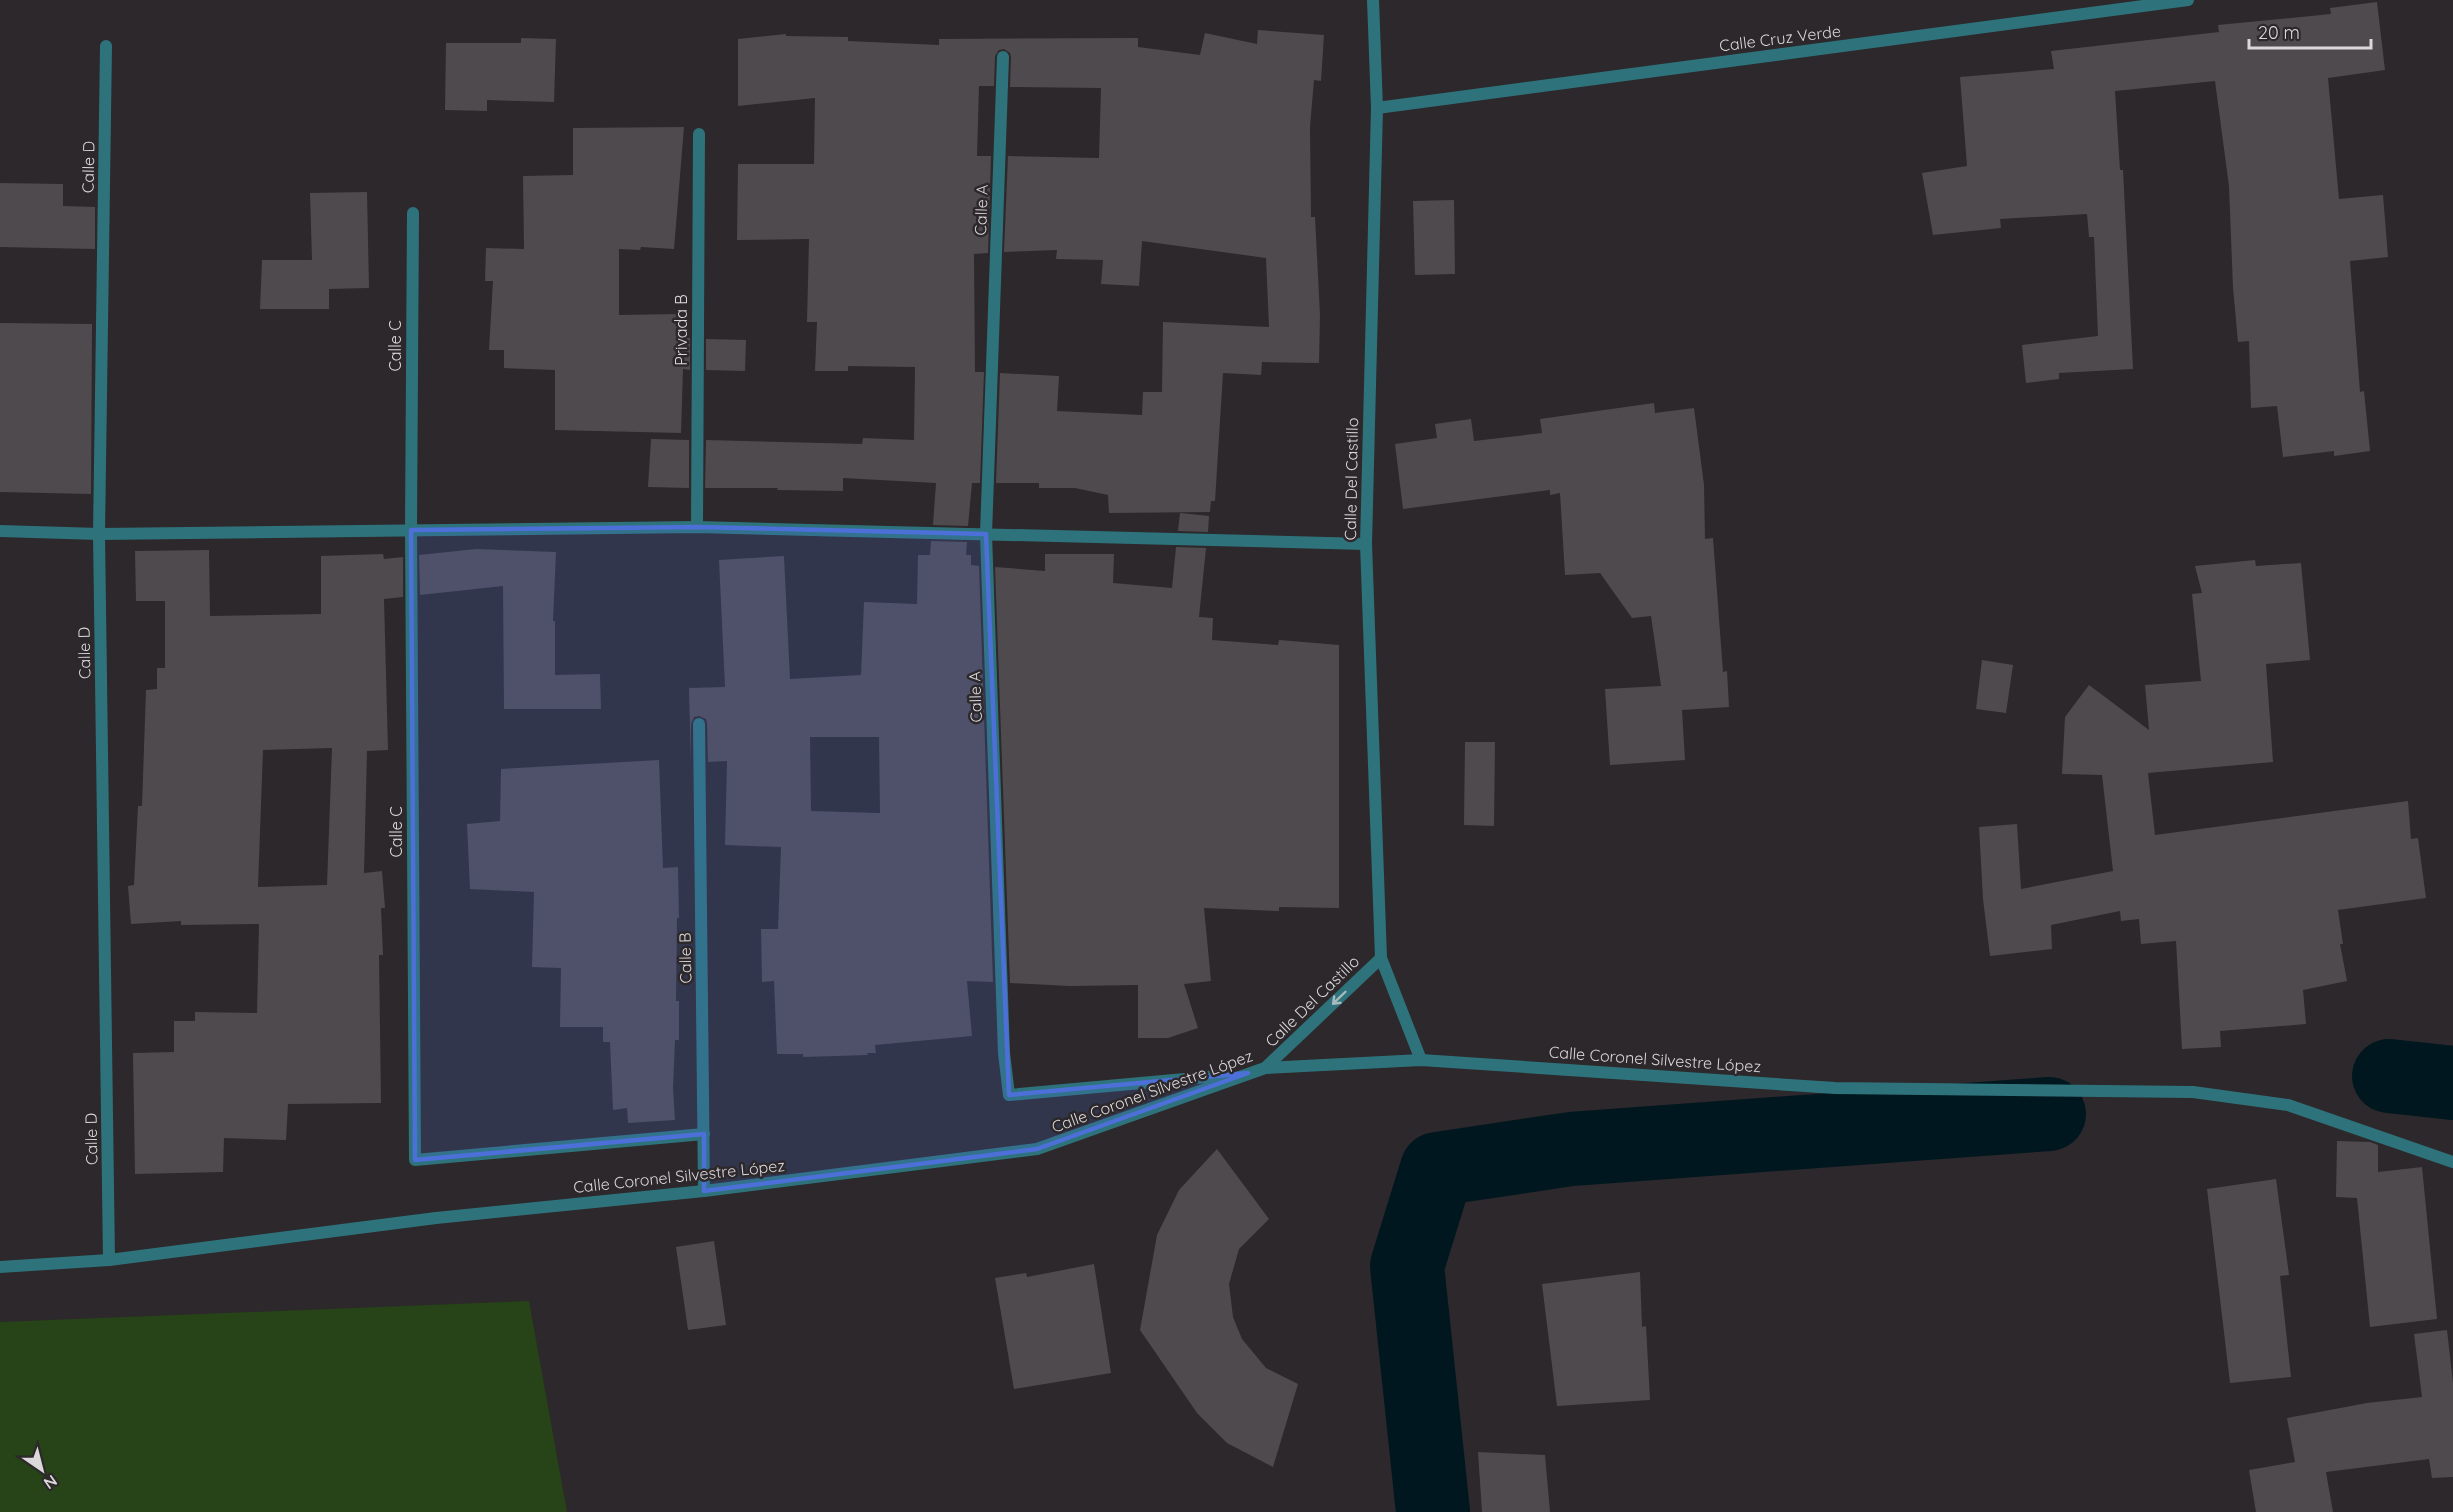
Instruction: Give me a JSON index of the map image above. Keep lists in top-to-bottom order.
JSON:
{
  "streets": {
    "street": [
      "Calle Cruz Verde",
      "Calle D",
      "Calle A",
      "Privada B",
      "Calle C",
      "Calle Del Castillo",
      "Calle B",
      "Calle Coronel Silvestre López"
    ]
  },
  "crossings": [
    ["Calle Cruz Verde", "Calle Del Castillo"],
    ["Calle D", "Calle Coronel Silvestre López"],
    ["Calle A", "Calle Coronel Silvestre López"],
    ["Calle C", "Calle B"],
    ["Calle Del Castillo", "Calle Coronel Silvestre López"],
    ["Calle B", "Calle Coronel Silvestre López"]
  ],
  "scale_bar": "20 m",
  "north": "bottom right"
}
